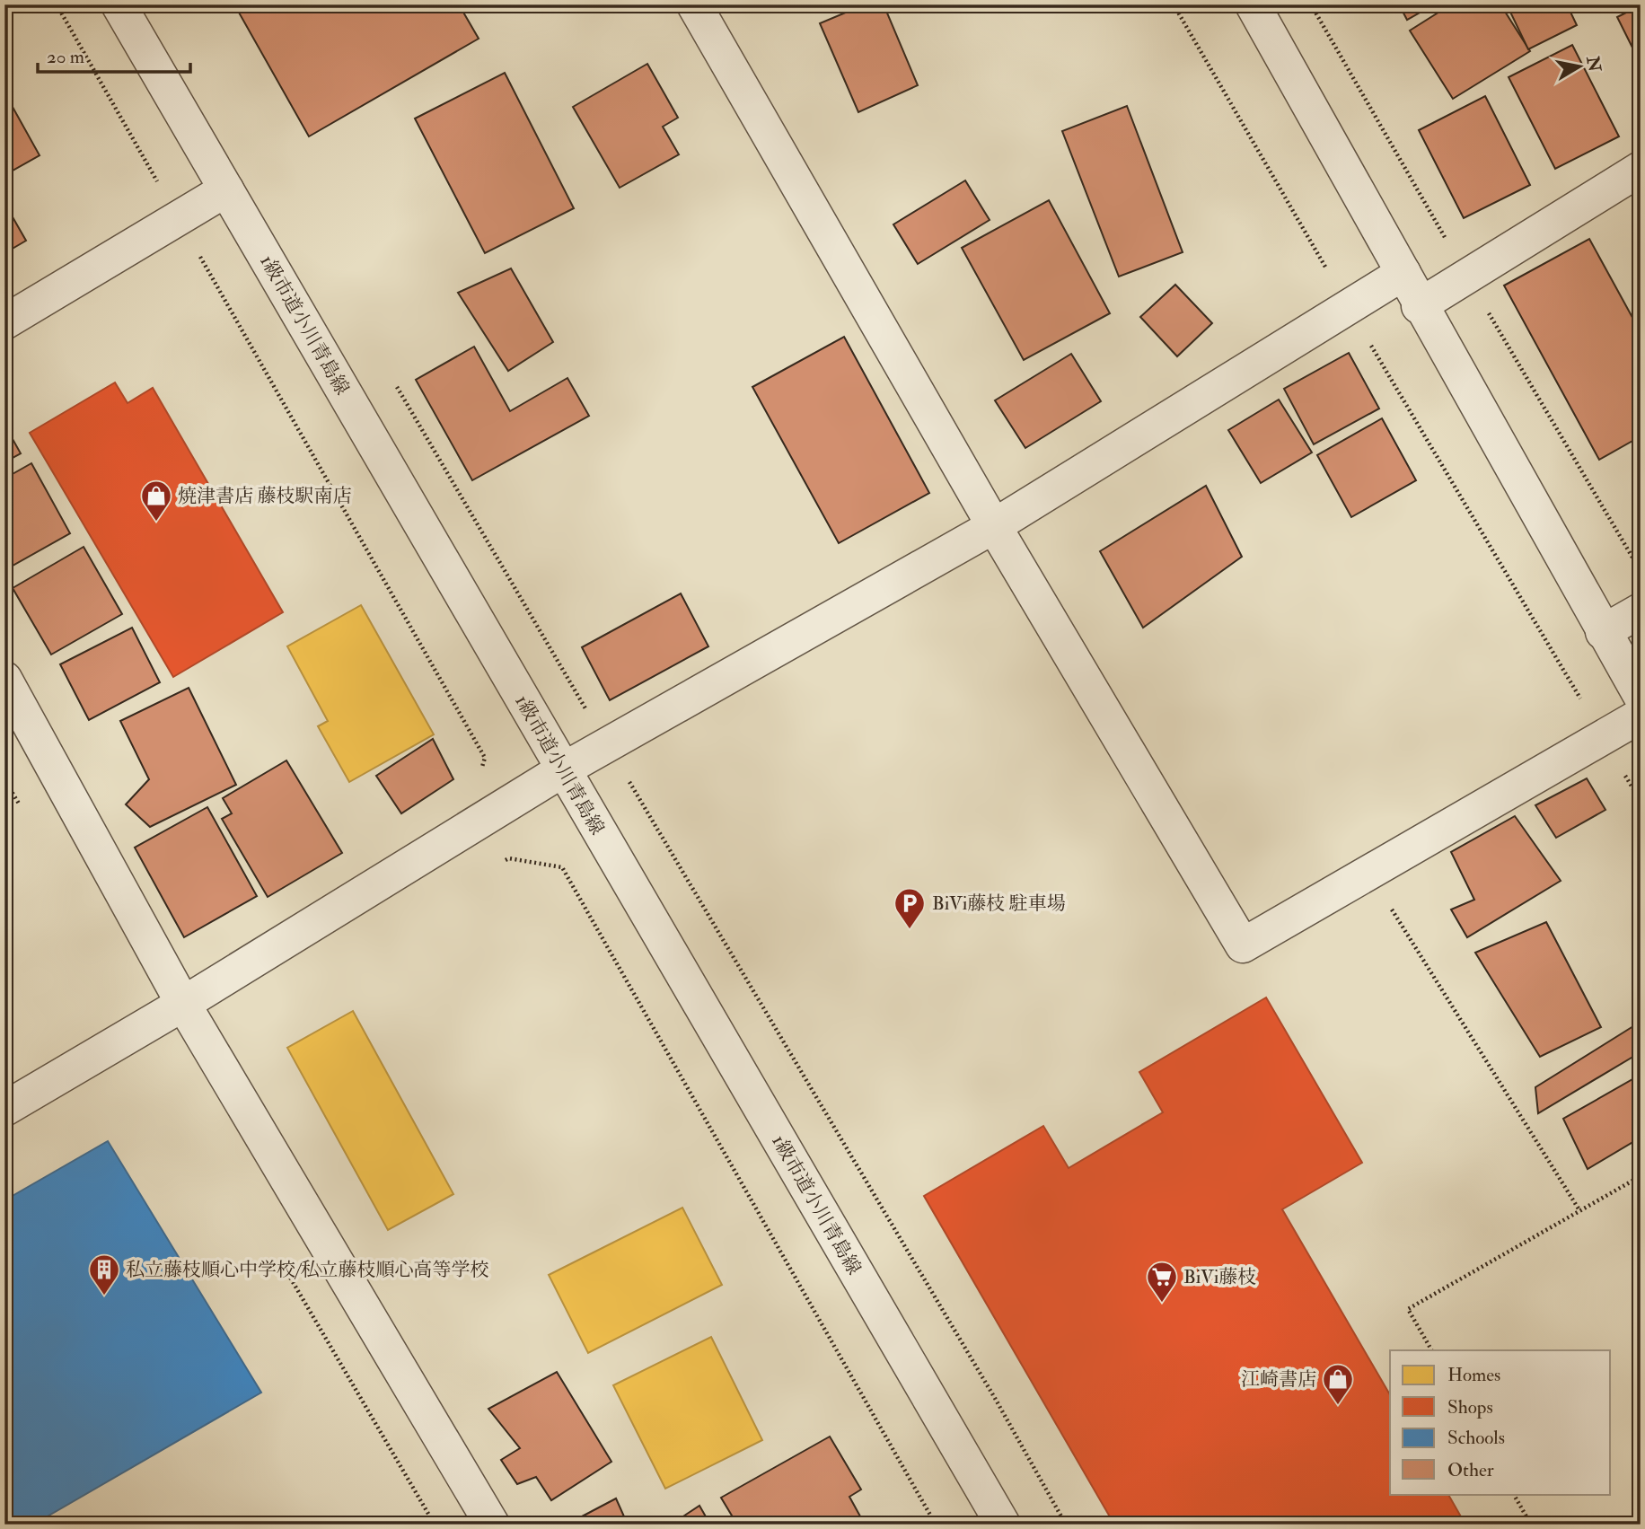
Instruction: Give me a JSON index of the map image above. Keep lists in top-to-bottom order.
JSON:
{
  "streets": {
    "street": ["1級市道小川青島線"]
  },
  "places": {
    "shop": ["焼津書店 藤枝駅南店", "江崎書店"],
    "parking": ["BiVi藤枝 駐車場"],
    "building": ["私立藤枝順心中学校/私立藤枝順心高等学校"],
    "supermarket": ["BiVi藤枝"]
  },
  "legend": [
    "Homes",
    "Shops",
    "Schools",
    "Other"
  ],
  "scale_bar": "20 m",
  "north": "right"
}
